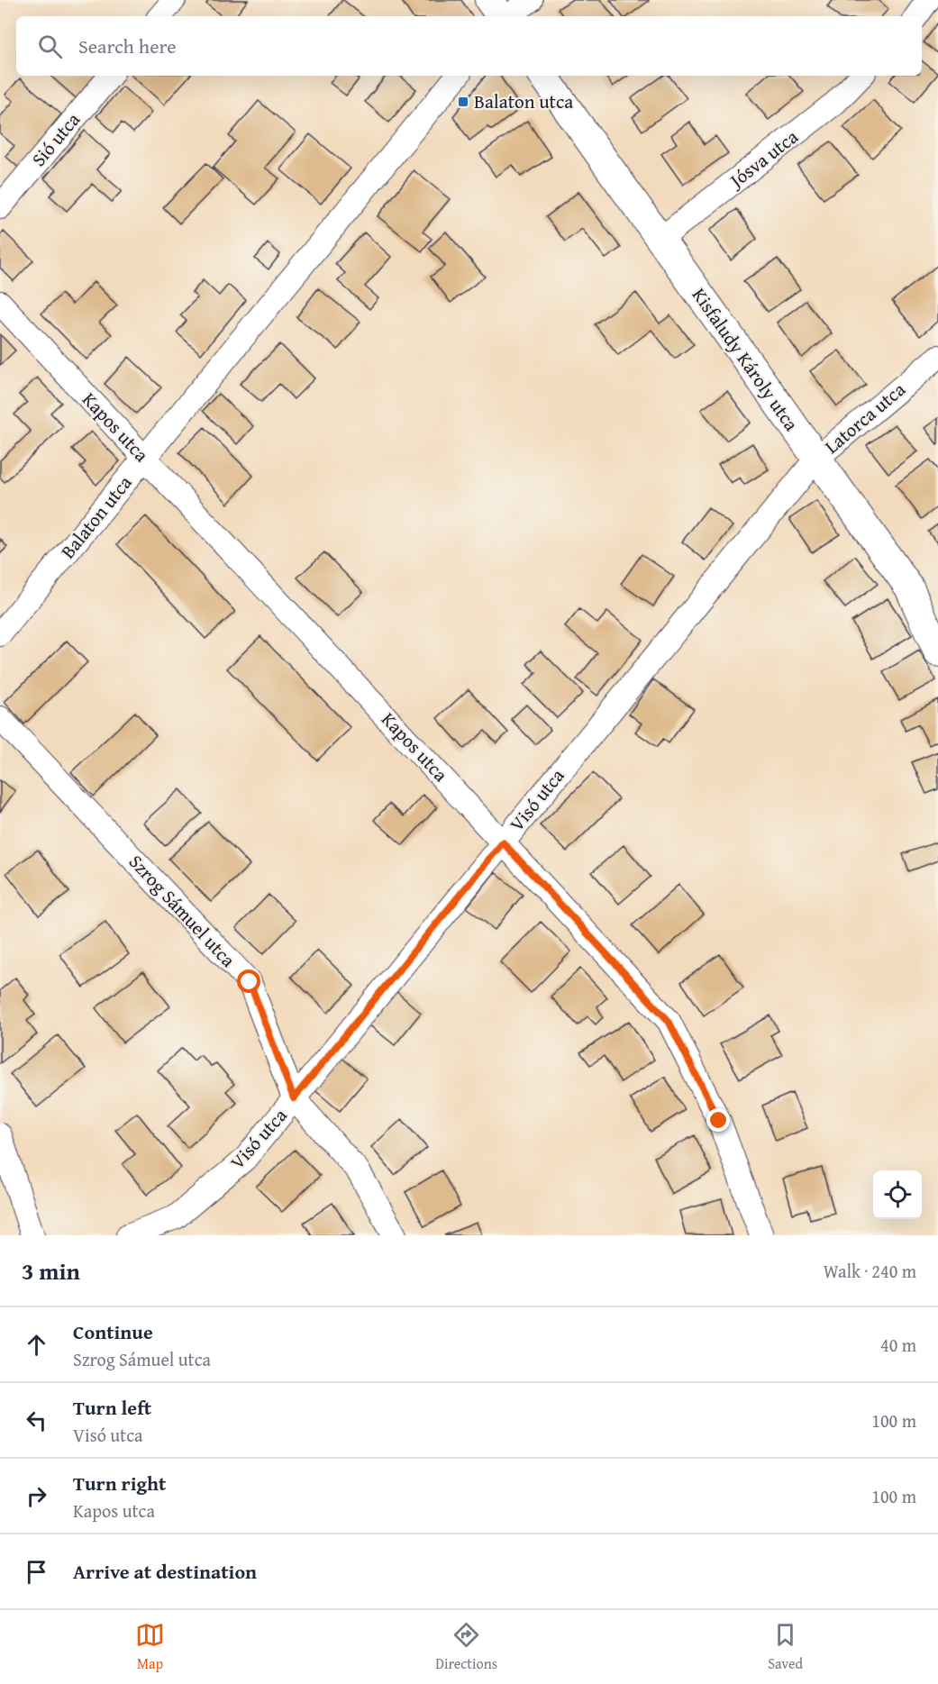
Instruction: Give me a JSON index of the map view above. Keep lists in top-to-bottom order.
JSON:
{
  "streets": {
    "main road": ["Kisfaludy Károly utca"],
    "street": [
      "Sió utca",
      "Jósva utca",
      "Latorca utca",
      "Kapos utca",
      "Balaton utca",
      "Visó utca",
      "Szrog Sámuel utca"
    ]
  },
  "crossings": [
    ["Jósva utca", "Kisfaludy Károly utca"],
    ["Kisfaludy Károly utca", "Latorca utca"],
    ["Kisfaludy Károly utca", "Visó utca"],
    ["Latorca utca", "Visó utca"],
    ["Kapos utca", "Balaton utca"],
    ["Kapos utca", "Visó utca"],
    ["Visó utca", "Szrog Sámuel utca"]
  ],
  "places": {
    "transit": ["Balaton utca"]
  },
  "page": {
    "search": "Search here",
    "heading": ["3 min", "Walk · 240 m"],
    "list": [
      ["Continue", "Szrog Sámuel utca", "40 m"],
      ["Turn left", "Visó utca", "100 m"],
      ["Turn right", "Kapos utca", "100 m"],
      "Arrive at destination"
    ],
    "nav": ["Map", "Directions", "Saved"]
  }
}
